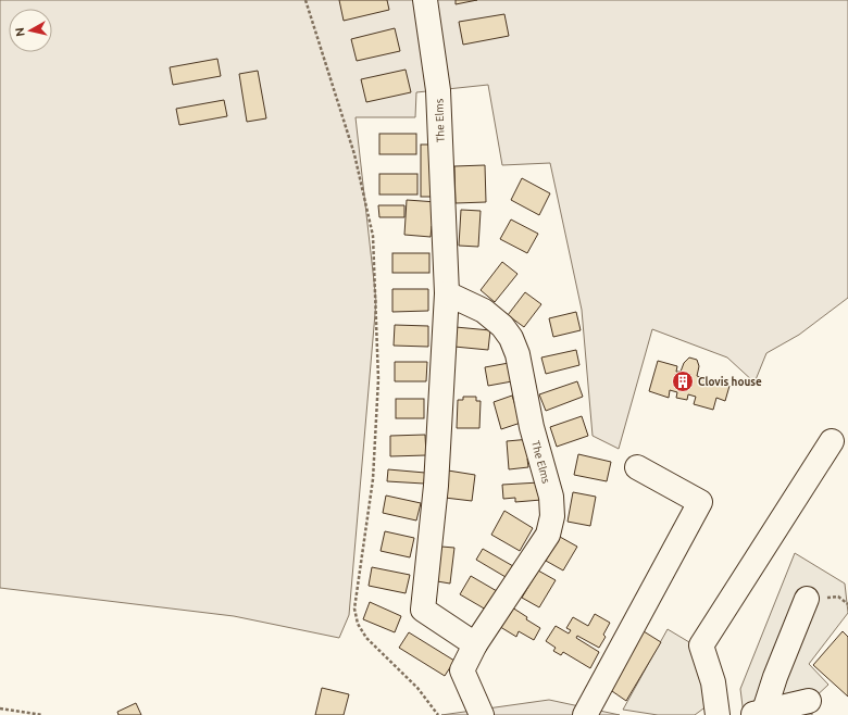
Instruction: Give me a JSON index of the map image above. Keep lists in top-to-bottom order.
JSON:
{
  "streets": {
    "street": ["The Elms"]
  },
  "places": {
    "building": ["Clovis house"]
  },
  "north": "left"
}
